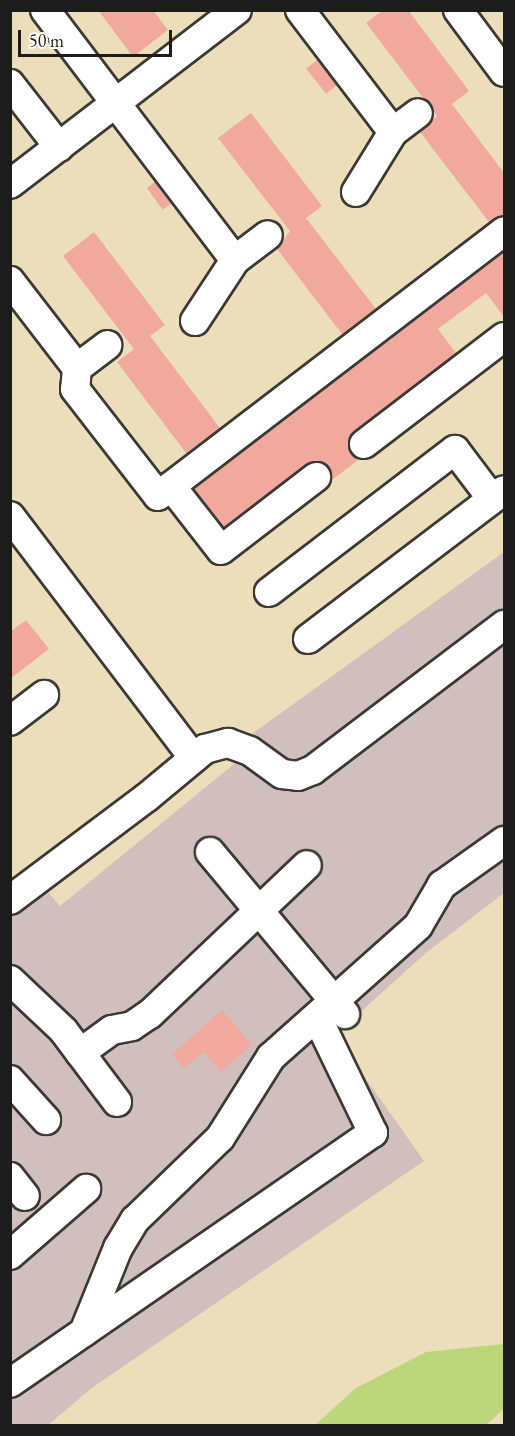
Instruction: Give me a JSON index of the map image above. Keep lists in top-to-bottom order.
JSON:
{
  "scale_bar": "50 m"
}
